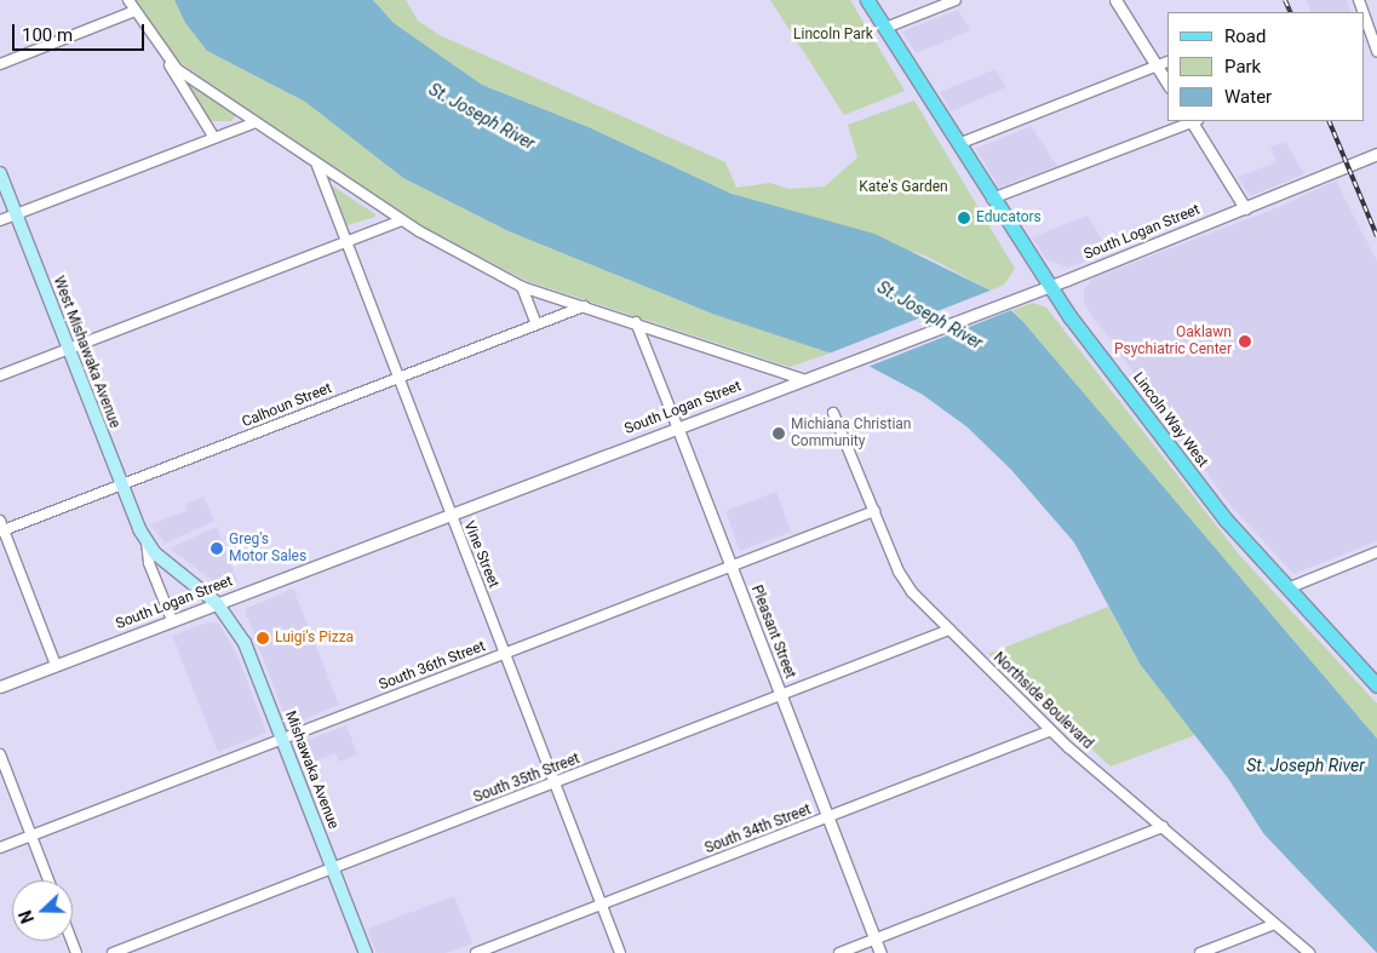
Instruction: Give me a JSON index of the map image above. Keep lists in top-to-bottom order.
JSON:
{
  "streets": {
    "main road": ["West Mishawaka Avenue", "Lincoln Way West", "Mishawaka Avenue"],
    "street": [
      "South Logan Street",
      "Calhoun Street",
      "Vine Street",
      "Pleasant Street",
      "South 36th Street",
      "Northside Boulevard",
      "South 35th Street",
      "South 34th Street"
    ]
  },
  "crossings": [
    ["South Logan Street", "West Mishawaka Avenue"],
    ["South Logan Street", "Lincoln Way West"],
    ["South Logan Street", "Vine Street"],
    ["South Logan Street", "Pleasant Street"],
    ["South Logan Street", "Mishawaka Avenue"],
    ["West Mishawaka Avenue", "Calhoun Street"],
    ["West Mishawaka Avenue", "Mishawaka Avenue"],
    ["Calhoun Street", "Vine Street"],
    ["Vine Street", "South 36th Street"],
    ["Vine Street", "South 35th Street"],
    ["Vine Street", "South 34th Street"],
    ["Pleasant Street", "South 36th Street"],
    ["Pleasant Street", "South 35th Street"],
    ["Pleasant Street", "South 34th Street"],
    ["South 36th Street", "Northside Boulevard"],
    ["South 36th Street", "Mishawaka Avenue"],
    ["Northside Boulevard", "South 35th Street"],
    ["Northside Boulevard", "South 34th Street"],
    ["Mishawaka Avenue", "South 35th Street"]
  ],
  "water": ["St. Joseph River"],
  "parks": ["Lincoln Park", "Kate's Garden"],
  "places": [
    "Educators",
    "Oaklawn Psychiatric Center",
    "Michiana Christian Community",
    "Greg's Motor Sales",
    "Luigi's Pizza"
  ],
  "legend": ["Road", "Park", "Water"],
  "scale_bar": "100 m",
  "north": "left"
}
